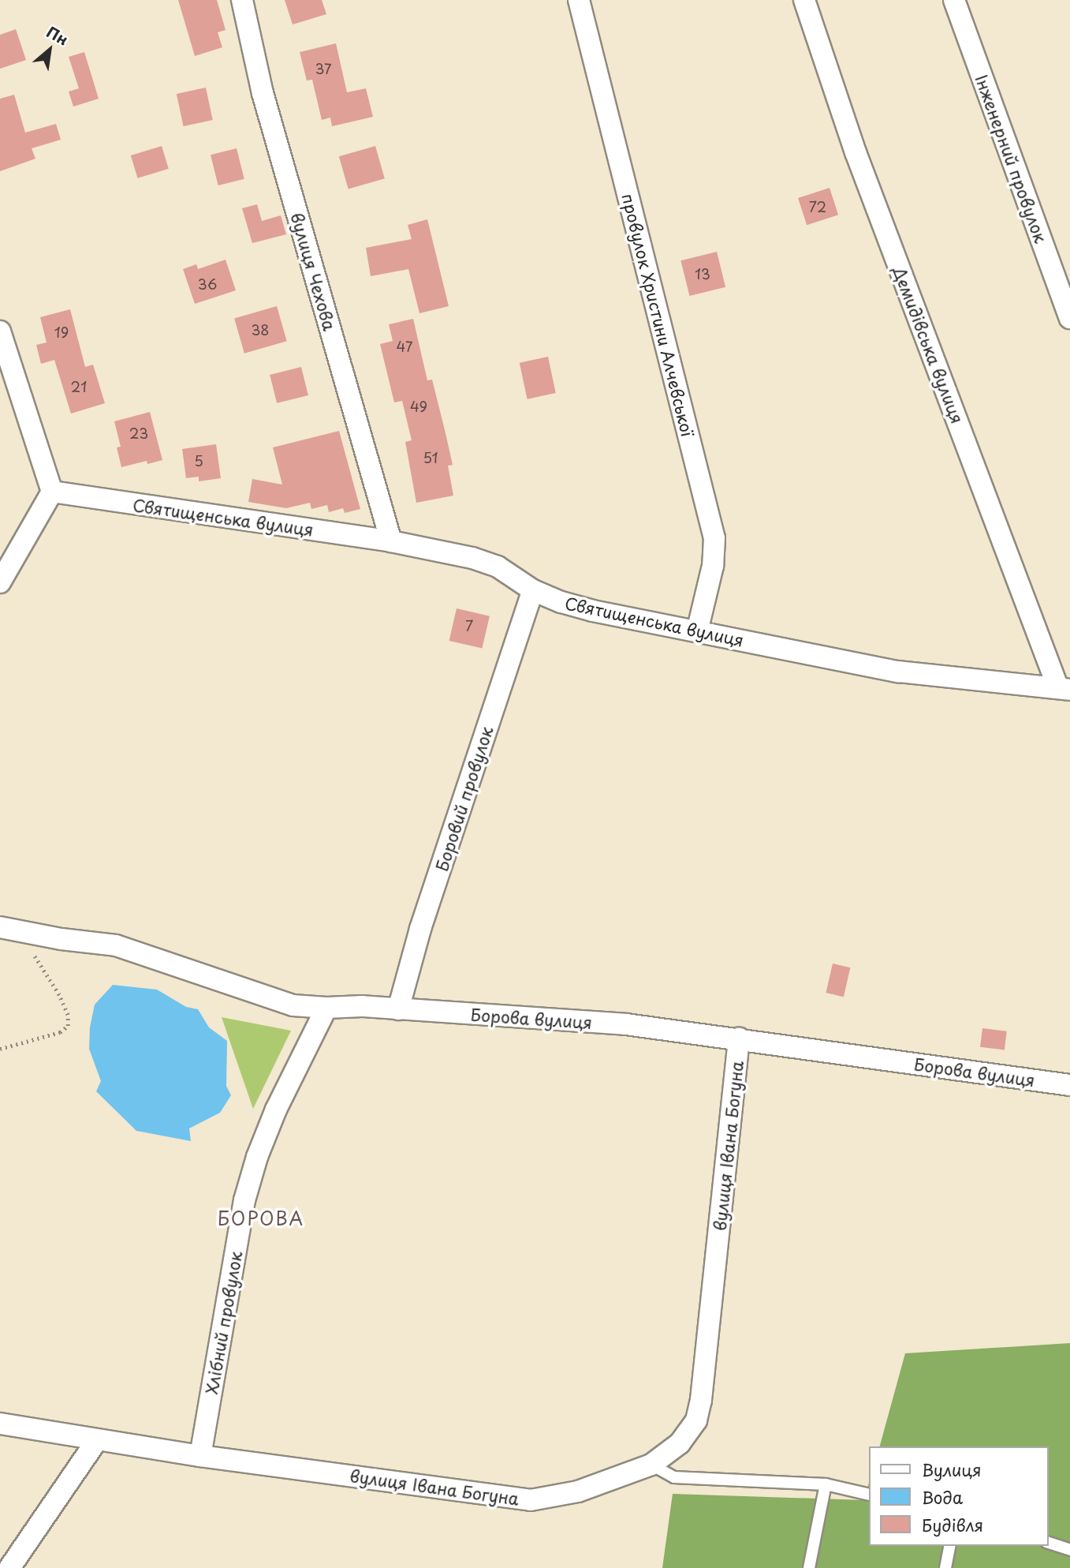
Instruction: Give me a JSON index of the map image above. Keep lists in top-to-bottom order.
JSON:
{
  "streets": {
    "street": [
      "Інженерний провулок",
      "вулиця Чехова",
      "провулок Христини Алчевської",
      "Демидівська вулиця",
      "Святищенська вулиця",
      "Боровий провулок",
      "Борова вулиця",
      "вулиця Івана Богуна",
      "Хлібний провулок"
    ]
  },
  "crossings": [
    ["вулиця Чехова", "Святищенська вулиця"],
    ["провулок Христини Алчевської", "Святищенська вулиця"],
    ["Демидівська вулиця", "Святищенська вулиця"],
    ["Святищенська вулиця", "Боровий провулок"],
    ["Боровий провулок", "Борова вулиця"],
    ["Борова вулиця", "вулиця Івана Богуна"],
    ["Борова вулиця", "Хлібний провулок"],
    ["вулиця Івана Богуна", "Хлібний провулок"]
  ],
  "districts": ["БОРОВА"],
  "house_numbers": [
    "37",
    "72",
    "13",
    "36",
    "38",
    "19",
    "47",
    "21",
    "49",
    "23",
    "51",
    "5",
    "7"
  ],
  "legend": ["Вулиця", "Вода", "Будівля"],
  "north": "top right"
}
